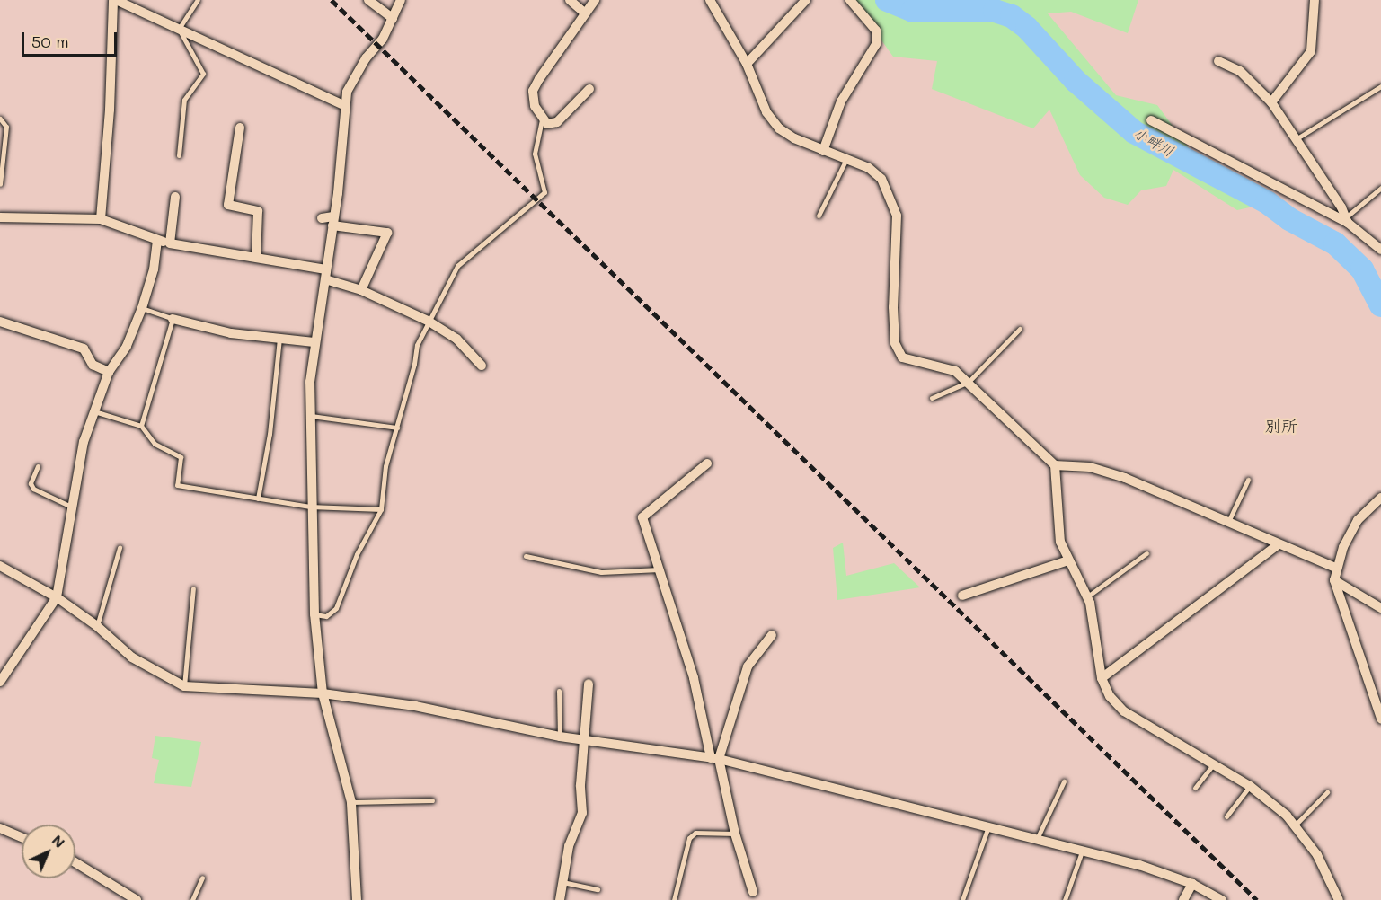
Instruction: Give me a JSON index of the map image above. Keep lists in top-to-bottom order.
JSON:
{
  "districts": ["別所"],
  "water": ["小畔川"],
  "scale_bar": "50 m",
  "north": "top right"
}
